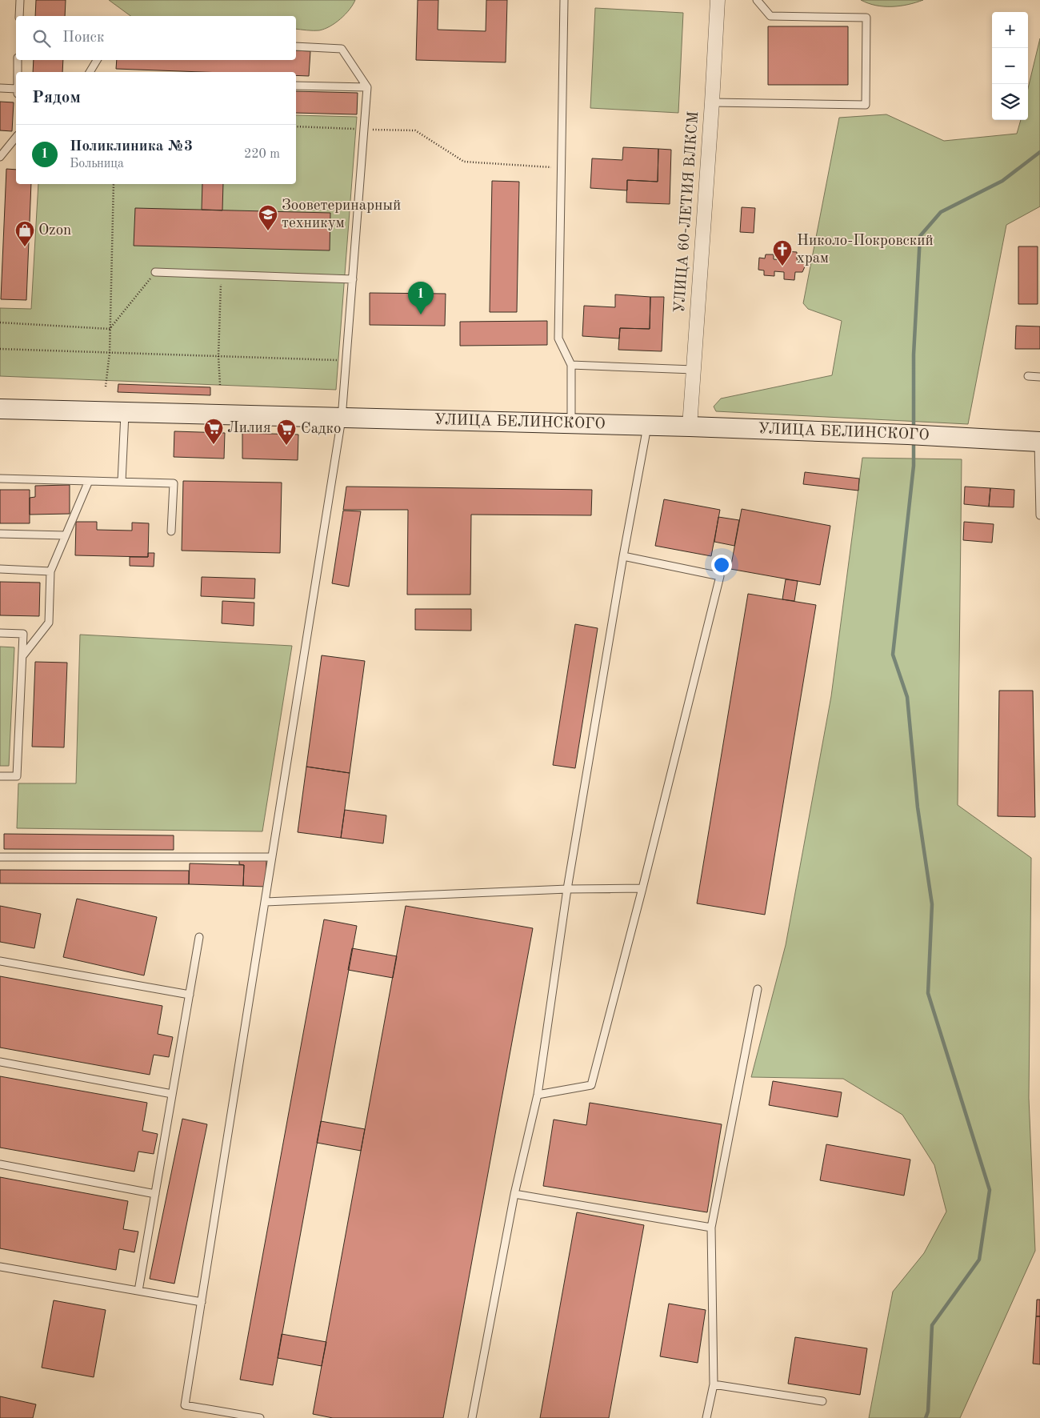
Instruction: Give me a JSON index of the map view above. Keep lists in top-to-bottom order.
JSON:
{
  "streets": {
    "street": ["УЛИЦА 60-ЛЕТИЯ ВЛКСМ", "УЛИЦА БЕЛИНСКОГО"]
  },
  "crossings": [
    ["УЛИЦА 60-ЛЕТИЯ ВЛКСМ", "УЛИЦА БЕЛИНСКОГО"]
  ],
  "places": {
    "school or university": ["Зооветеринарный техникум"],
    "shop": ["Ozon"],
    "church": ["Николо-Покровский храм"],
    "supermarket": ["Лилия", "Садко"]
  },
  "page": {
    "map_buttons": ["+", "−"],
    "search": "Поиск",
    "heading": "Рядом",
    "list": [
      {
        "mark": "1",
        "name": "Поликлиника №3",
        "note": "Больница",
        "value": "220 m"
      }
    ],
    "pins": "1"
  }
}
